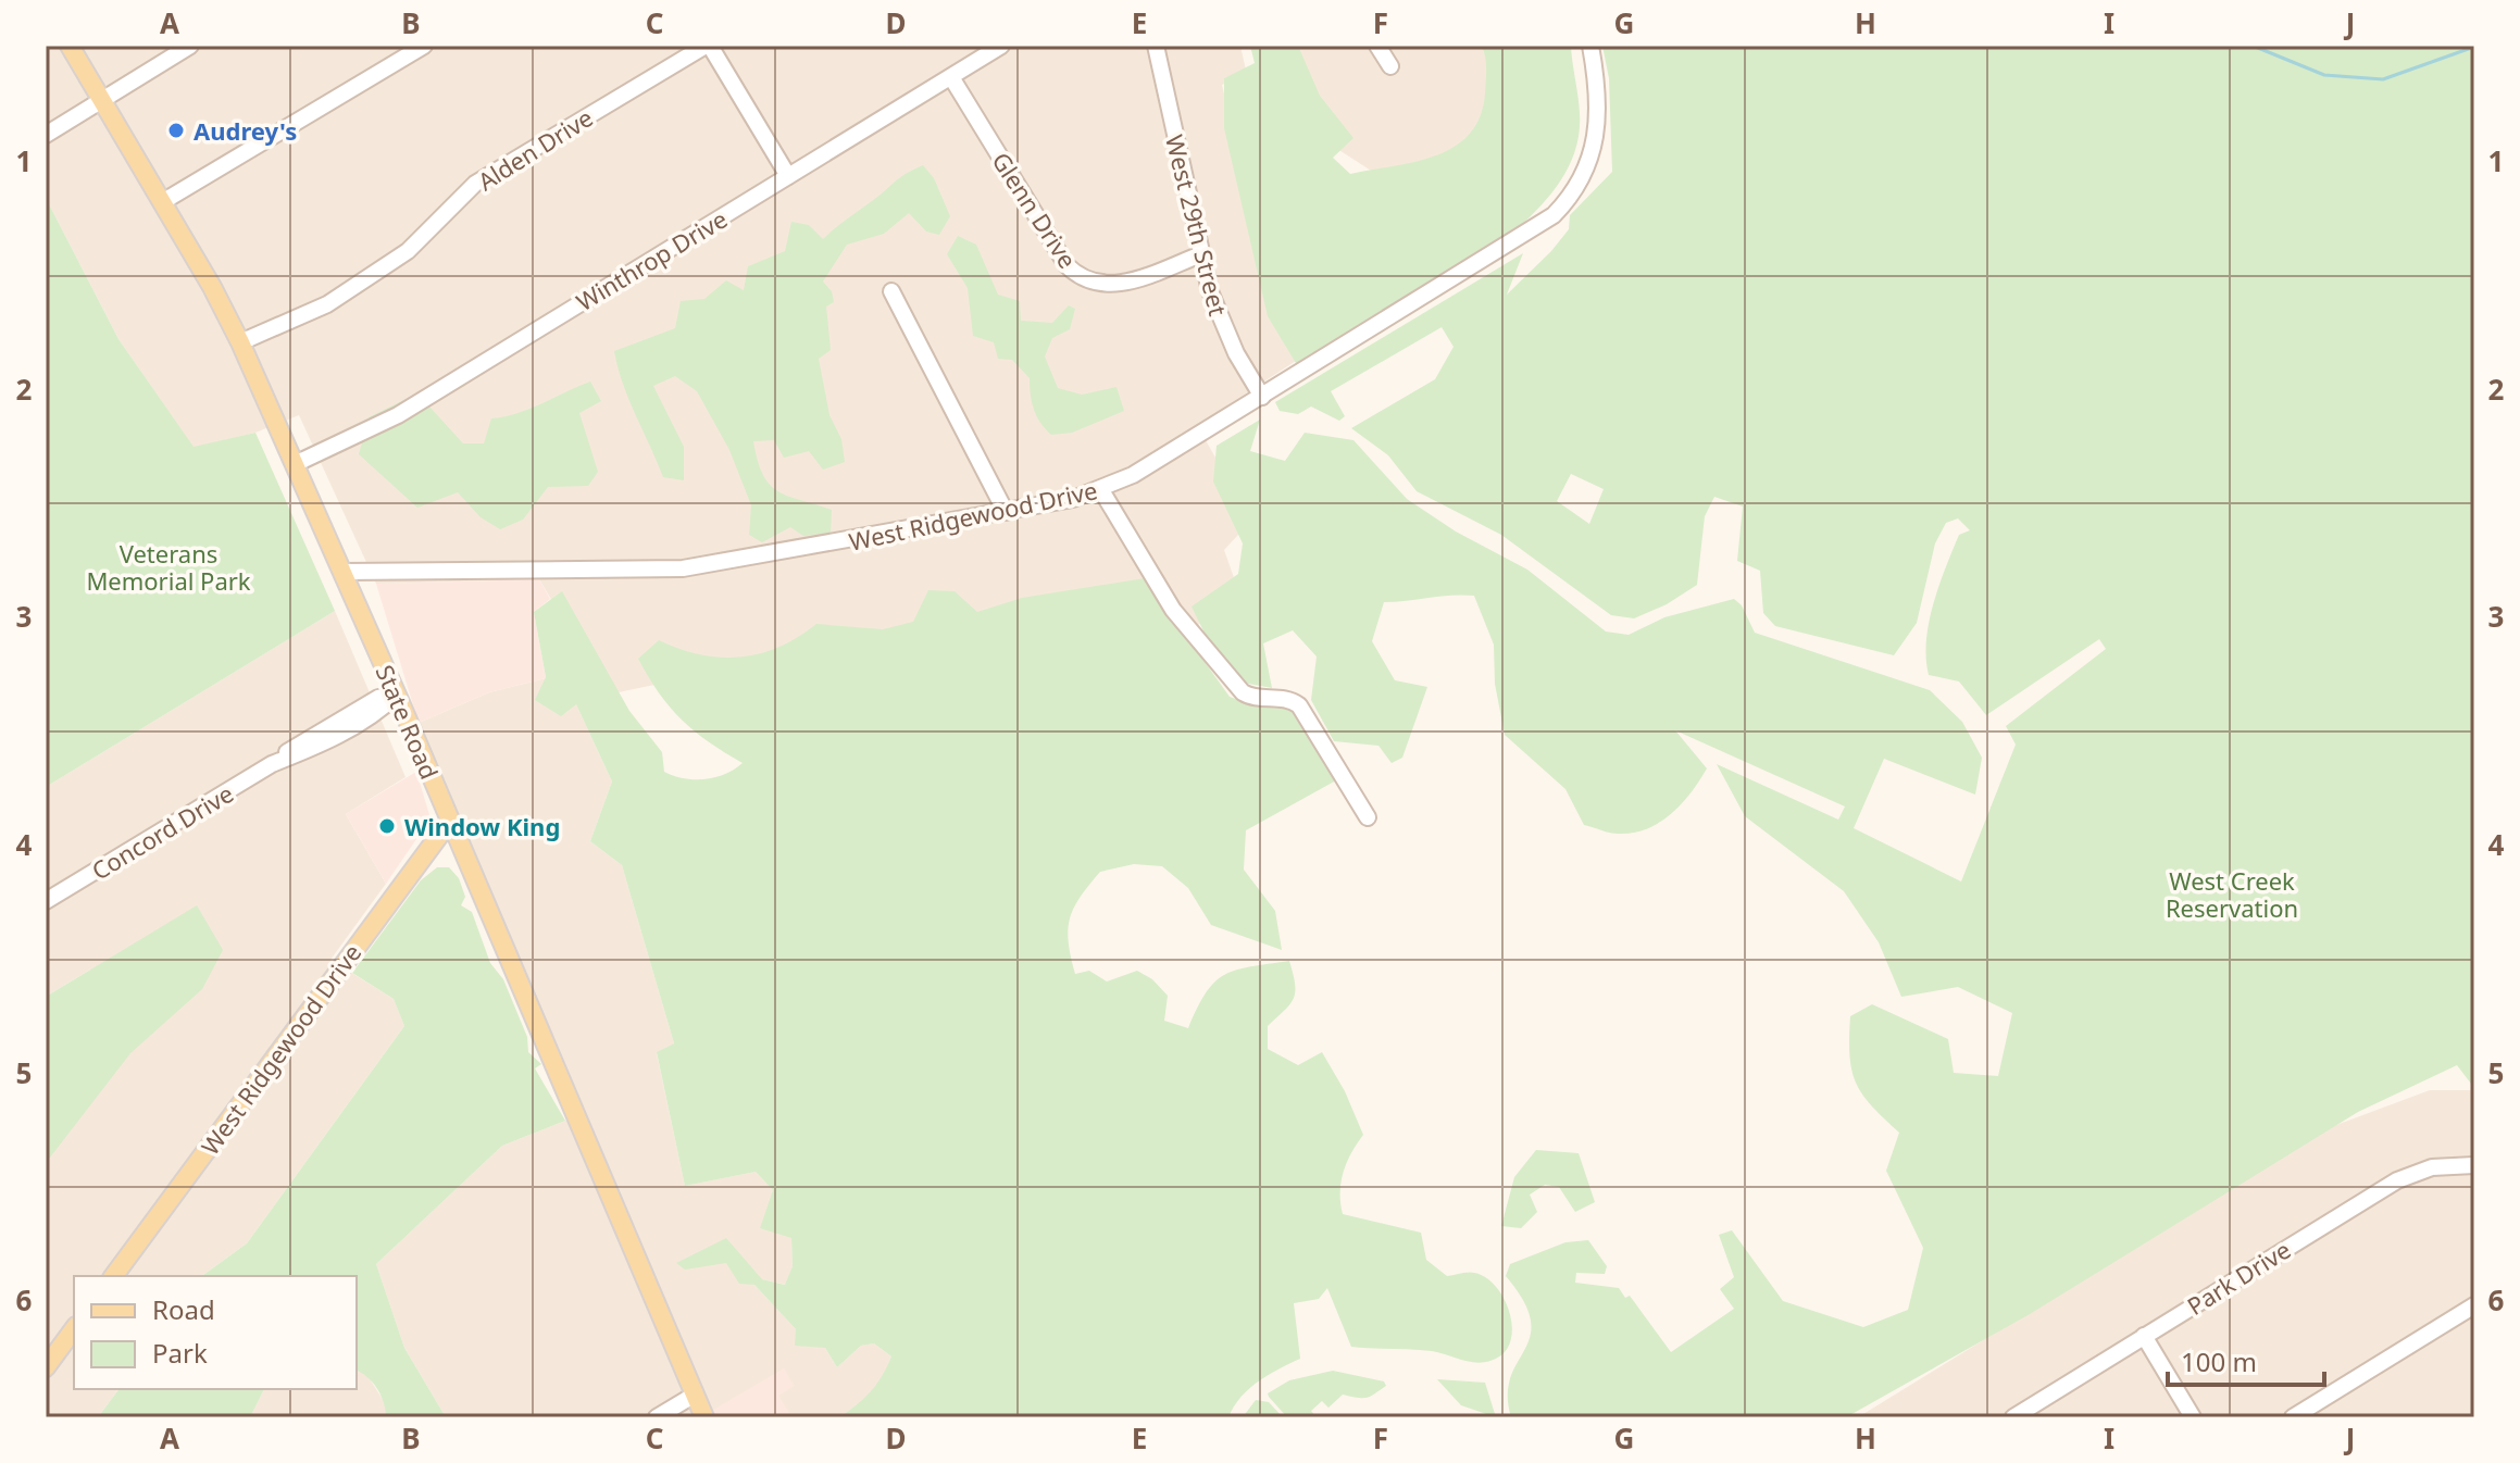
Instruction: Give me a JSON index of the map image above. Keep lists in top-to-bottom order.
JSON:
{
  "streets": {
    "main road": ["West Ridgewood Drive", "State Road"],
    "street": [
      "Alden Drive",
      "Glenn Drive",
      "West 29th Street",
      "Winthrop Drive",
      "Concord Drive",
      "Park Drive"
    ]
  },
  "crossings": [
    ["Alden Drive", "State Road"],
    ["Glenn Drive", "West 29th Street"],
    ["Glenn Drive", "Winthrop Drive"],
    ["West 29th Street", "West Ridgewood Drive"],
    ["Winthrop Drive", "State Road"],
    ["West Ridgewood Drive", "State Road"],
    ["State Road", "Concord Drive"]
  ],
  "parks": ["Veterans Memorial Park", "West Creek Reservation"],
  "places": ["Audrey's", "Window King"],
  "legend": ["Road", "Park"],
  "scale_bar": "100 m",
  "grid": {
    "columns": [
      "A",
      "B",
      "C",
      "D",
      "E",
      "F",
      "G",
      "H",
      "I",
      "J"
    ],
    "rows": [
      "1",
      "2",
      "3",
      "4",
      "5",
      "6"
    ]
  }
}
